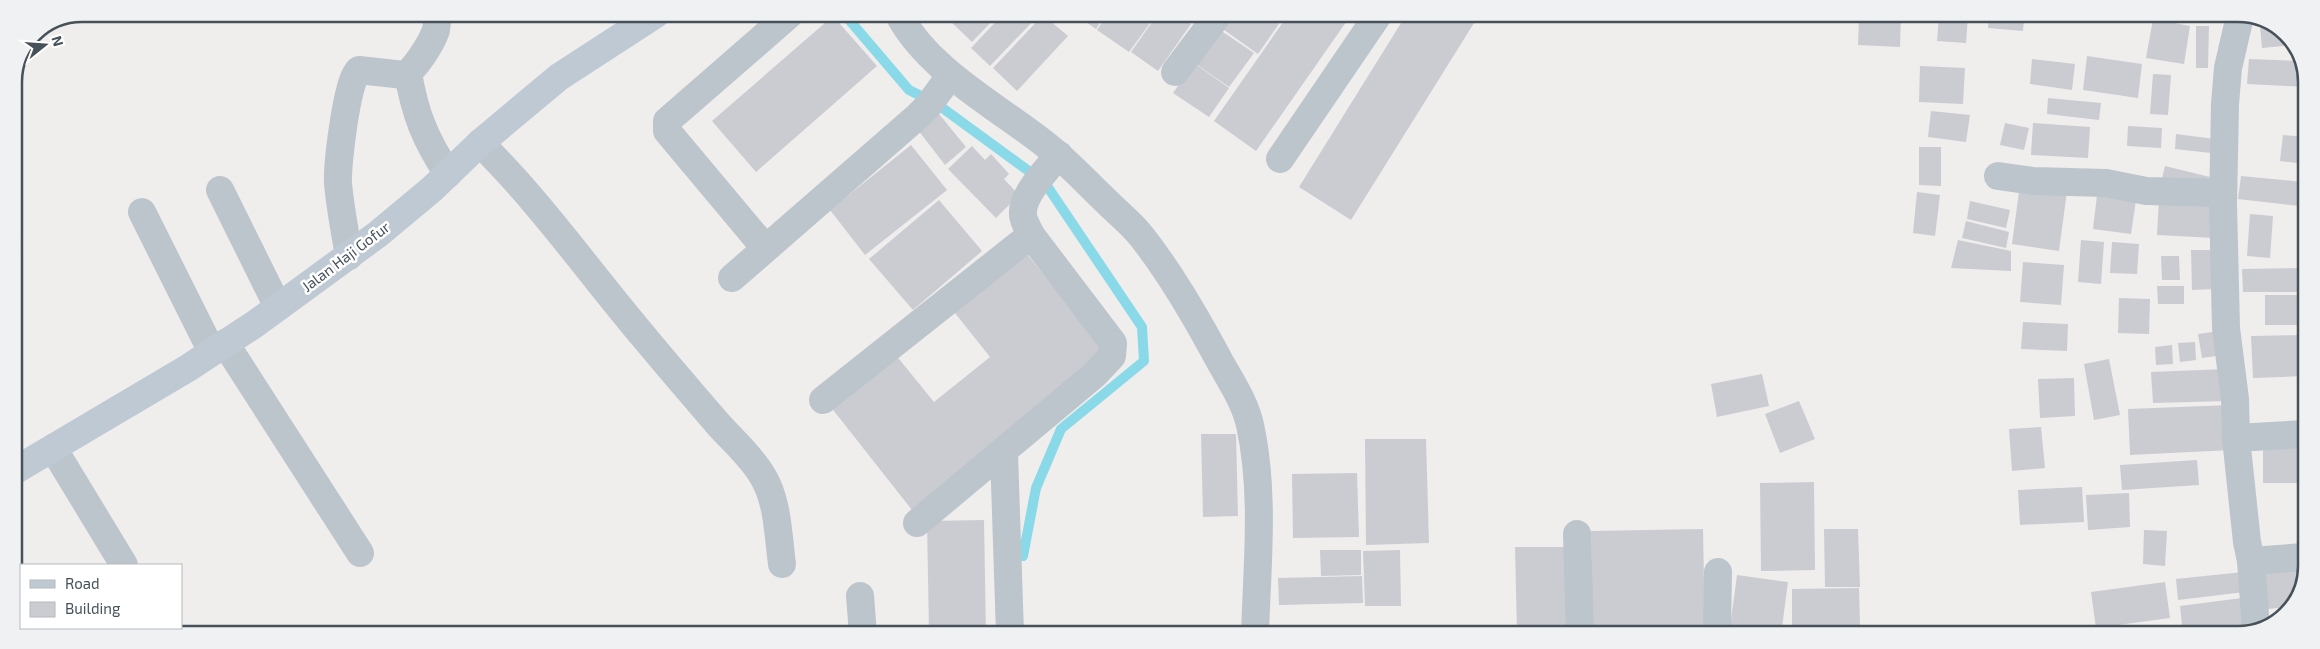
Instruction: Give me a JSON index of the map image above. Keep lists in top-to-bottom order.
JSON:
{
  "streets": {
    "street": ["Jalan Haji Gofur"]
  },
  "legend": ["Road", "Building"],
  "north": "right"
}
